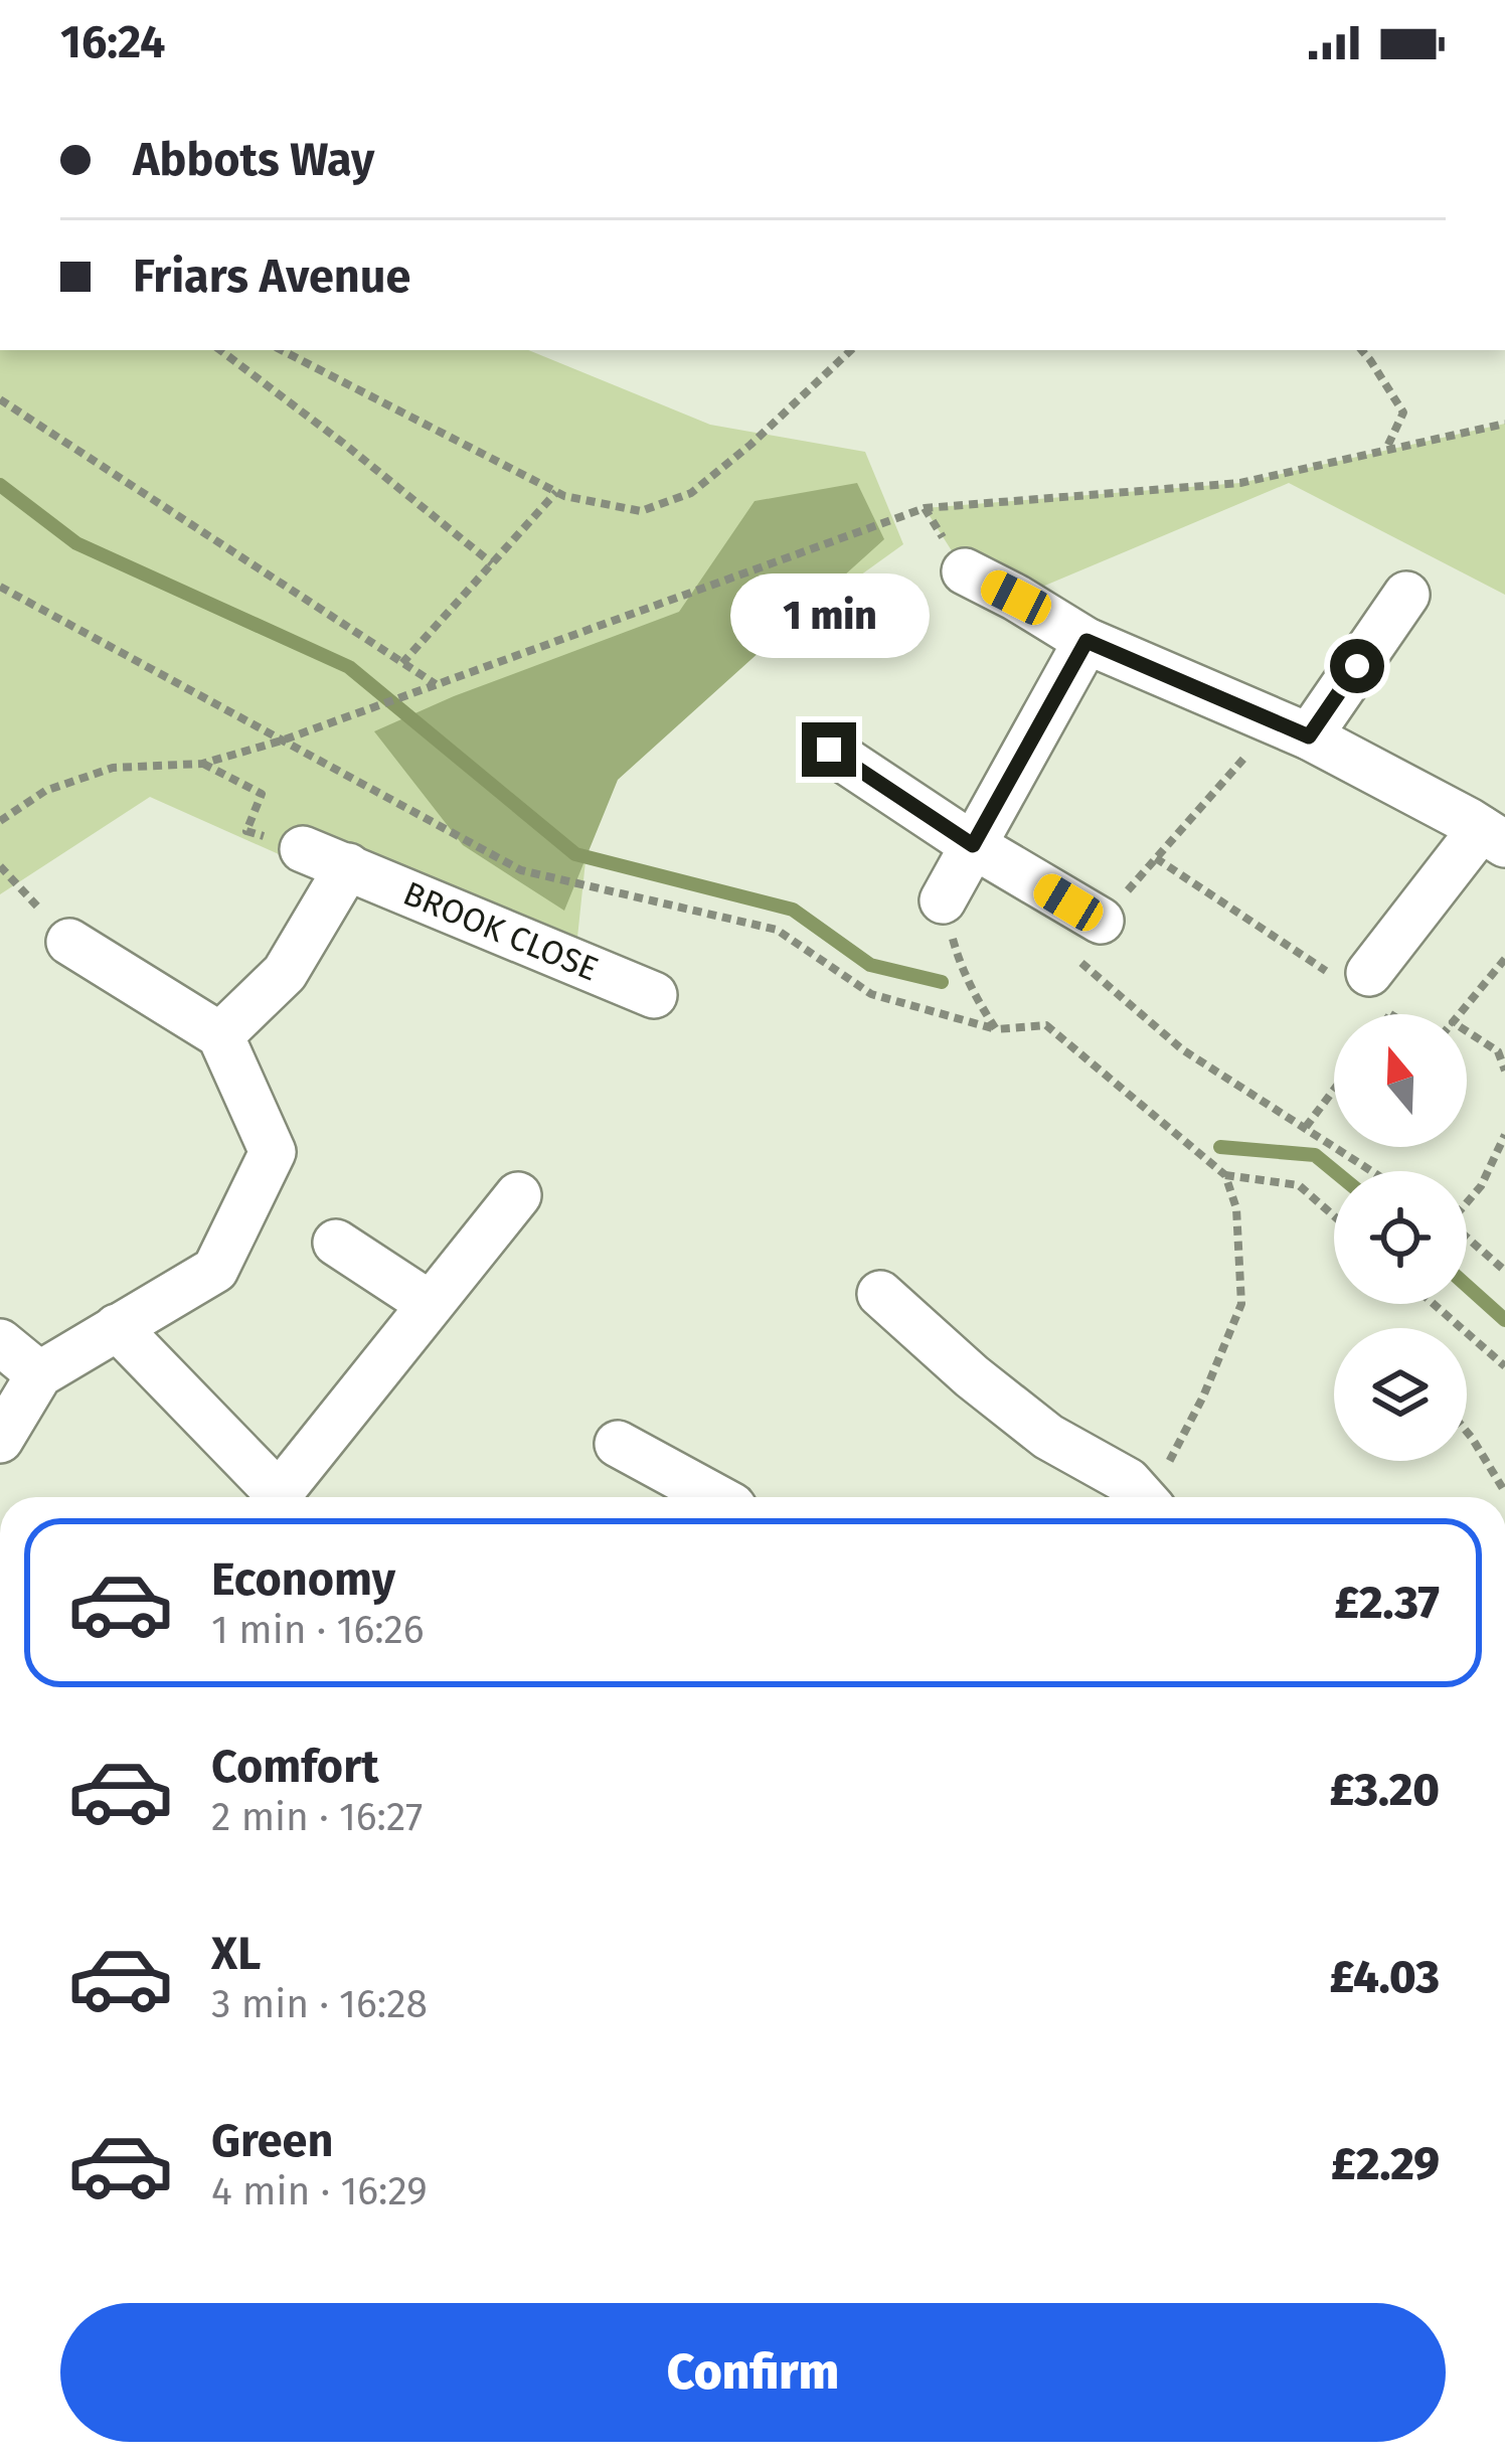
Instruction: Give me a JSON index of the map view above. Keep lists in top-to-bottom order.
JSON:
{
  "streets": {
    "street": ["BROOK CLOSE"]
  },
  "north": "top",
  "page": {
    "status": "16:24",
    "banner": ["Abbots Way", "Friars Avenue"],
    "bubble": "1 min",
    "list": [
      {
        "name": "Economy",
        "note": "1 min · 16:26",
        "value": "£2.37"
      },
      {
        "name": "Comfort",
        "note": "2 min · 16:27",
        "value": "£3.20"
      },
      {
        "name": "XL",
        "note": "3 min · 16:28",
        "value": "£4.03"
      },
      {
        "name": "Green",
        "note": "4 min · 16:29",
        "value": "£2.29"
      }
    ],
    "buttons": "Confirm"
  }
}
